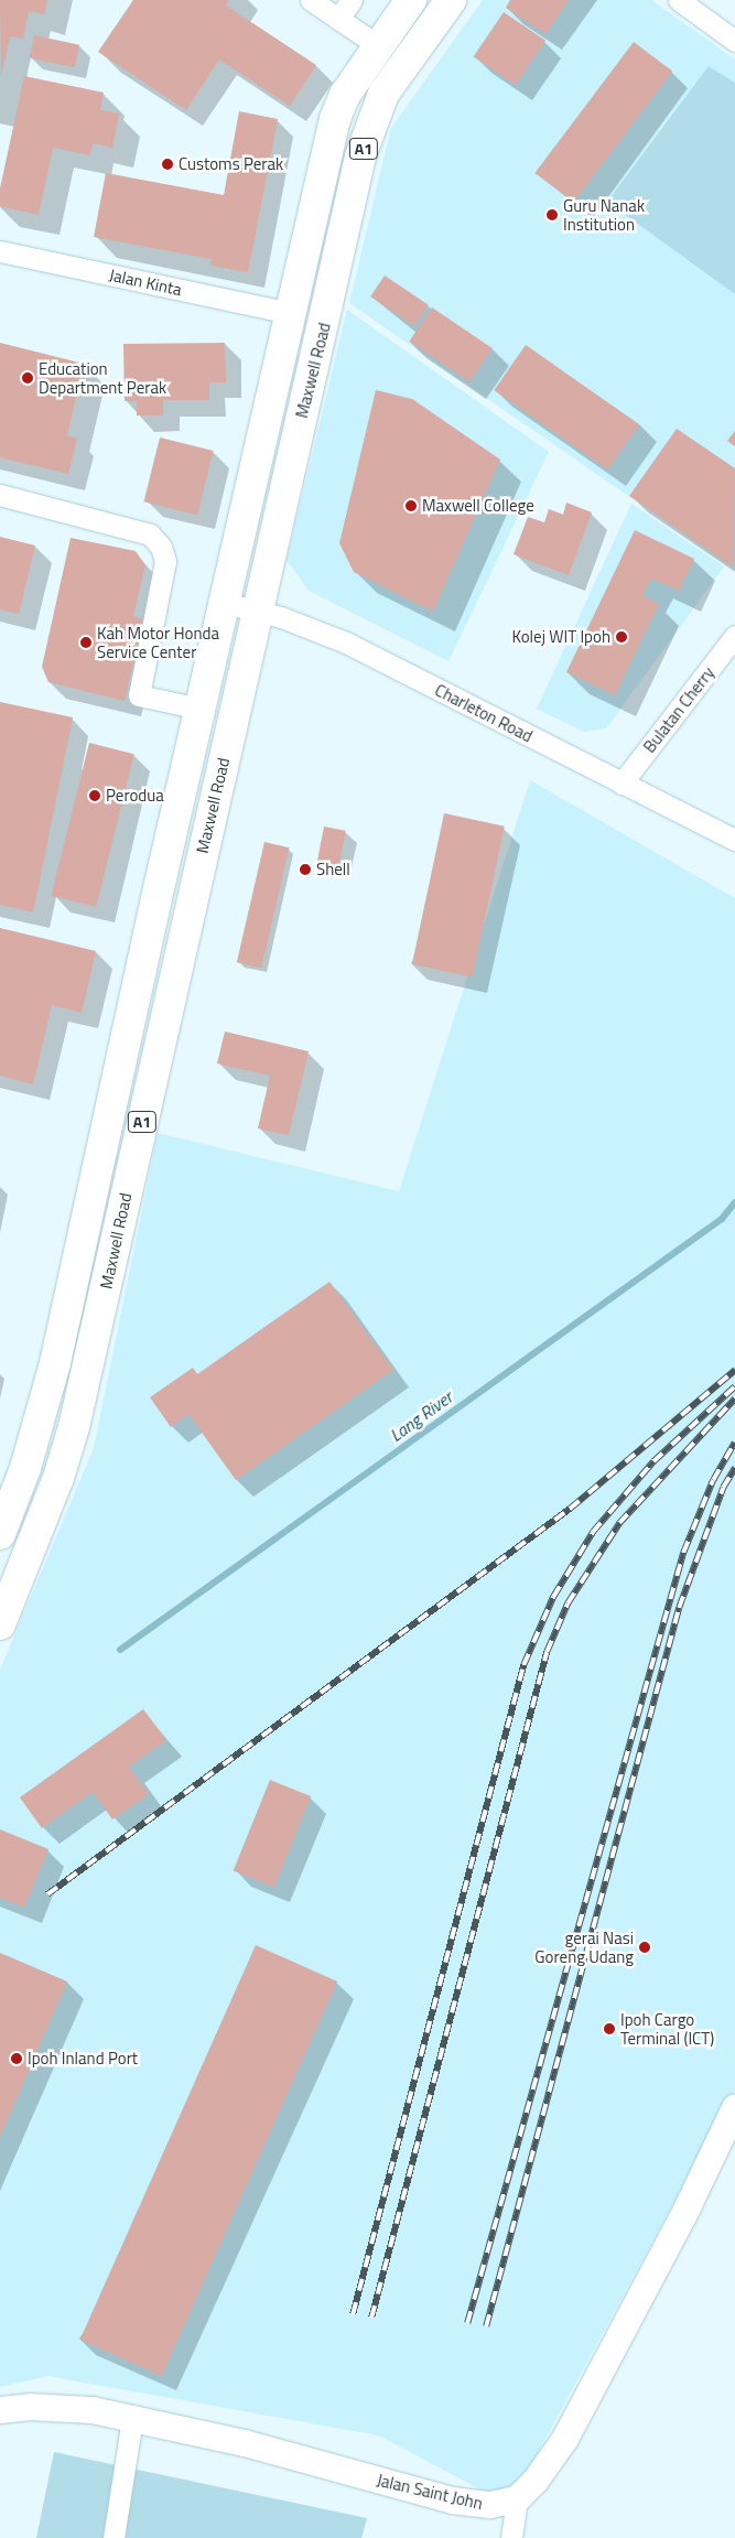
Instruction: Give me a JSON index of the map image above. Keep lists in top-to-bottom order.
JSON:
{
  "streets": {
    "main road": ["A1", "Maxwell Road"],
    "street": [
      "Jalan Kinta",
      "Bulatan Cherry",
      "Charleton Road",
      "Jalan Saint John"
    ]
  },
  "crossings": [
    ["Jalan Kinta", "Maxwell Road"],
    ["Maxwell Road", "Charleton Road"],
    ["Bulatan Cherry", "Charleton Road"]
  ],
  "water": ["Lang River"],
  "places": [
    "Customs Perak",
    "Guru Nanak Institution",
    "Education Department Perak",
    "Maxwell College",
    "Kolej WIT Ipoh",
    "Kah Motor Honda Service Center",
    "Perodua",
    "Shell",
    "gerai Nasi Goreng Udang",
    "Ipoh Cargo Terminal (ICT)",
    "Ipoh Inland Port"
  ]
}
